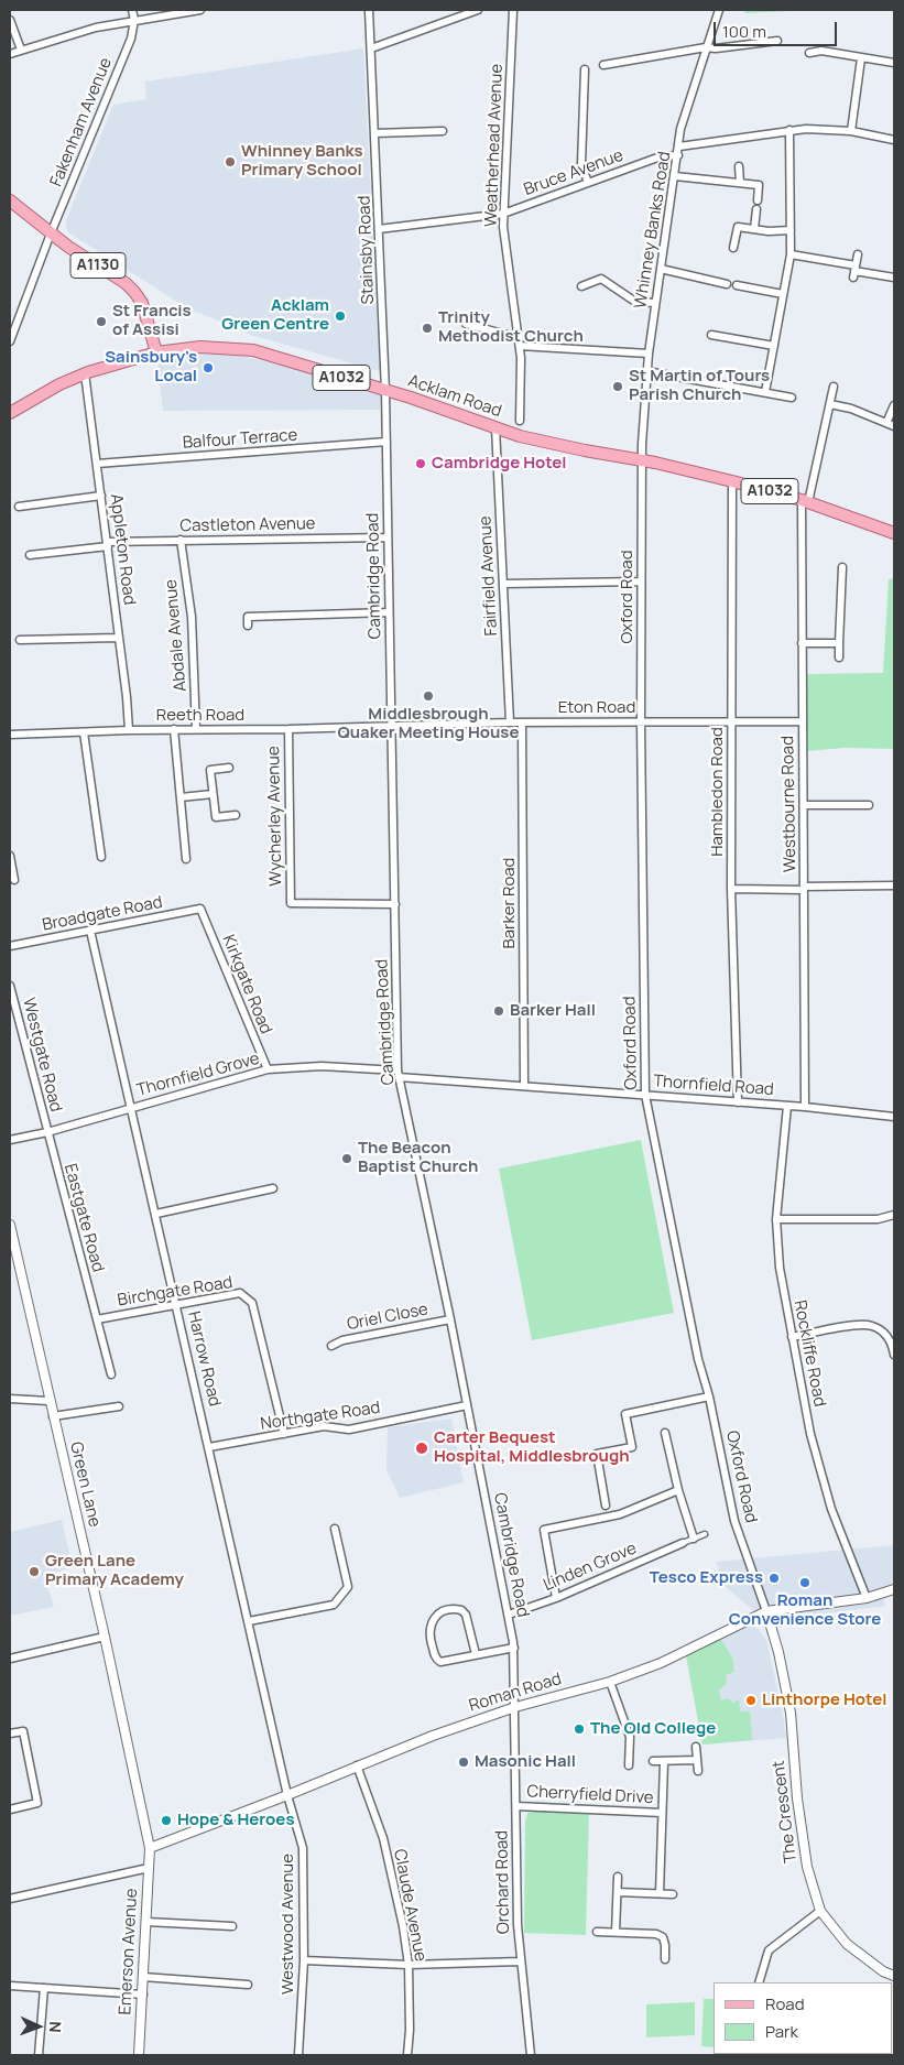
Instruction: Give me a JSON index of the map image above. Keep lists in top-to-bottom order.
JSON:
{
  "streets": {
    "main road": ["A1130", "A1032", "Acklam Road"],
    "street": [
      "Fakenham Avenue",
      "Weatherhead Avenue",
      "Bruce Avenue",
      "Whinney Banks Road",
      "Stainsby Road",
      "Balfour Terrace",
      "Castleton Avenue",
      "Appleton Road",
      "Cambridge Road",
      "Fairfield Avenue",
      "Oxford Road",
      "Abdale Avenue",
      "Eton Road",
      "Reeth Road",
      "Hambledon Road",
      "Westbourne Road",
      "Wycherley Avenue",
      "Barker Road",
      "Broadgate Road",
      "Kirkgate Road",
      "Westgate Road",
      "Thornfield Grove",
      "Thornfield Road",
      "Eastgate Road",
      "Birchgate Road",
      "Oriel Close",
      "Rockliffe Road",
      "Harrow Road",
      "Northgate Road",
      "Green Lane",
      "Linden Grove",
      "Roman Road",
      "Cherryfield Drive",
      "The Crescent",
      "Orchard Road",
      "Claude Avenue",
      "Westwood Avenue",
      "Emerson Avenue"
    ]
  },
  "crossings": [
    ["Fakenham Avenue", "A1130"],
    ["Weatherhead Avenue", "Bruce Avenue"],
    ["Bruce Avenue", "Whinney Banks Road"],
    ["Bruce Avenue", "Stainsby Road"],
    ["Whinney Banks Road", "Acklam Road"],
    ["Whinney Banks Road", "Oxford Road"],
    ["Stainsby Road", "Acklam Road"],
    ["Stainsby Road", "Cambridge Road"],
    ["A1130", "Acklam Road"],
    ["Acklam Road", "Appleton Road"],
    ["Acklam Road", "Cambridge Road"],
    ["Acklam Road", "Fairfield Avenue"],
    ["Acklam Road", "Oxford Road"],
    ["Acklam Road", "Hambledon Road"],
    ["Acklam Road", "Westbourne Road"],
    ["Balfour Terrace", "Appleton Road"],
    ["Balfour Terrace", "Cambridge Road"],
    ["Castleton Avenue", "Appleton Road"],
    ["Castleton Avenue", "Cambridge Road"],
    ["Castleton Avenue", "Abdale Avenue"],
    ["Appleton Road", "Reeth Road"],
    ["Cambridge Road", "Eton Road"],
    ["Cambridge Road", "Reeth Road"],
    ["Cambridge Road", "Wycherley Avenue"],
    ["Cambridge Road", "Thornfield Grove"],
    ["Cambridge Road", "Thornfield Road"],
    ["Cambridge Road", "Oriel Close"],
    ["Cambridge Road", "Northgate Road"],
    ["Cambridge Road", "Linden Grove"],
    ["Cambridge Road", "Roman Road"],
    ["Cambridge Road", "Orchard Road"],
    ["Fairfield Avenue", "Eton Road"],
    ["Oxford Road", "Eton Road"],
    ["Oxford Road", "Thornfield Road"],
    ["Oxford Road", "Roman Road"],
    ["Oxford Road", "The Crescent"],
    ["Abdale Avenue", "Reeth Road"],
    ["Eton Road", "Reeth Road"],
    ["Eton Road", "Hambledon Road"],
    ["Eton Road", "Westbourne Road"],
    ["Eton Road", "Barker Road"],
    ["Reeth Road", "Wycherley Avenue"],
    ["Hambledon Road", "Thornfield Road"],
    ["Westbourne Road", "Thornfield Road"],
    ["Barker Road", "Thornfield Road"],
    ["Broadgate Road", "Kirkgate Road"],
    ["Broadgate Road", "Harrow Road"],
    ["Kirkgate Road", "Thornfield Grove"],
    ["Westgate Road", "Thornfield Grove"],
    ["Westgate Road", "Eastgate Road"],
    ["Thornfield Grove", "Thornfield Road"],
    ["Thornfield Grove", "Eastgate Road"],
    ["Thornfield Grove", "Harrow Road"],
    ["Thornfield Road", "Rockliffe Road"],
    ["Eastgate Road", "Birchgate Road"],
    ["Birchgate Road", "Harrow Road"],
    ["Birchgate Road", "Northgate Road"],
    ["Rockliffe Road", "Roman Road"],
    ["Harrow Road", "Northgate Road"],
    ["Harrow Road", "Roman Road"],
    ["Harrow Road", "Westwood Avenue"],
    ["Green Lane", "Roman Road"],
    ["Green Lane", "Emerson Avenue"],
    ["Roman Road", "The Crescent"],
    ["Roman Road", "Orchard Road"],
    ["Roman Road", "Claude Avenue"],
    ["Roman Road", "Westwood Avenue"],
    ["Roman Road", "Emerson Avenue"],
    ["Cherryfield Drive", "Orchard Road"]
  ],
  "places": [
    "Whinney Banks Primary School",
    "Acklam Green Centre",
    "St Francis of Assisi",
    "Trinity Methodist Church",
    "Sainsbury's Local",
    "St Martin of Tours Parish Church",
    "Cambridge Hotel",
    "Middlesbrough Quaker Meeting House",
    "Barker Hall",
    "The Beacon Baptist Church",
    "Carter Bequest Hospital, Middlesbrough",
    "Green Lane Primary Academy",
    "Tesco Express",
    "Roman Convenience Store",
    "Linthorpe Hotel",
    "The Old College",
    "Masonic Hall",
    "Hope & Heroes"
  ],
  "legend": ["Road", "Park"],
  "scale_bar": "100 m",
  "north": "right"
}
